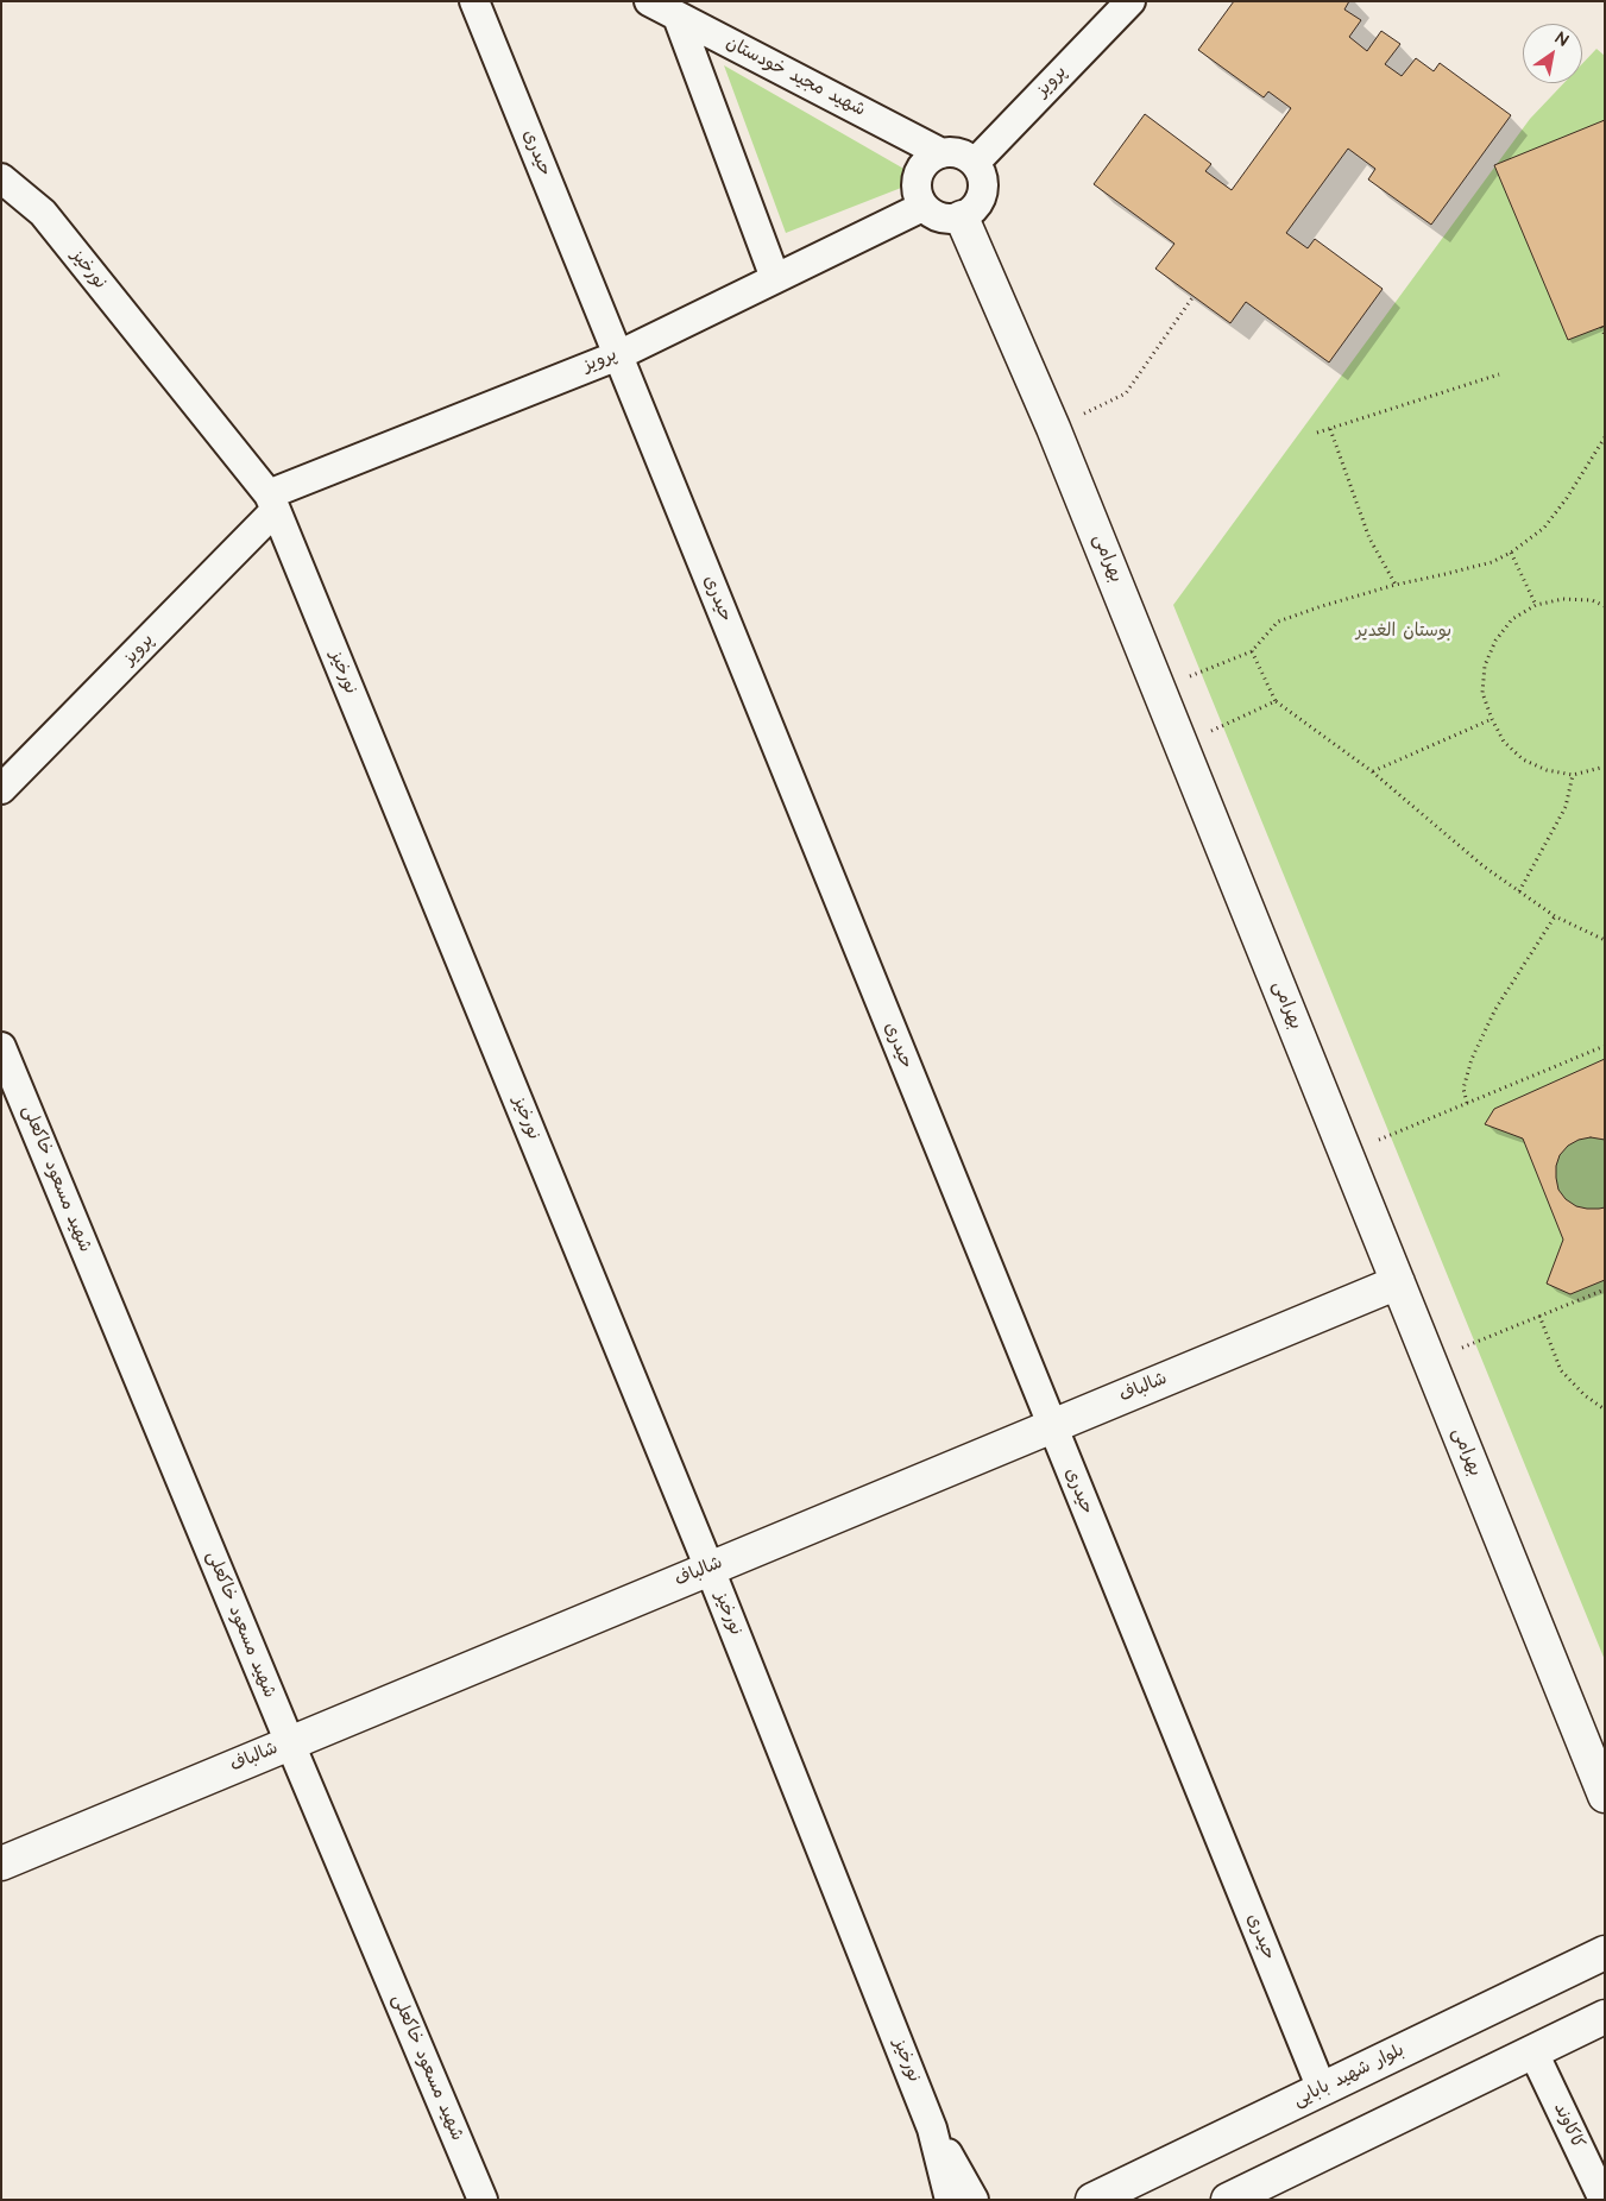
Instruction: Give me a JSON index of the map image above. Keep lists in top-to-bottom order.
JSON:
{
  "streets": {
    "street": [
      "شهید مجید خودستان",
      "پرویز",
      "حیدری",
      "نورخیز",
      "بهرامی",
      "شهید مسعود خاکعلی",
      "شالباف",
      "بلوار شهید بابایی",
      "کاکاوند"
    ]
  },
  "crossings": [
    ["شهید مجید خودستان", "پرویز"],
    ["شهید مجید خودستان", "بهرامی"],
    ["پرویز", "حیدری"],
    ["پرویز", "نورخیز"],
    ["پرویز", "بهرامی"],
    ["حیدری", "شالباف"],
    ["حیدری", "بلوار شهید بابایی"],
    ["نورخیز", "شالباف"],
    ["بهرامی", "شالباف"],
    ["شهید مسعود خاکعلی", "شالباف"]
  ],
  "parks": ["بوستان الغدیر"],
  "north": "top right"
}
